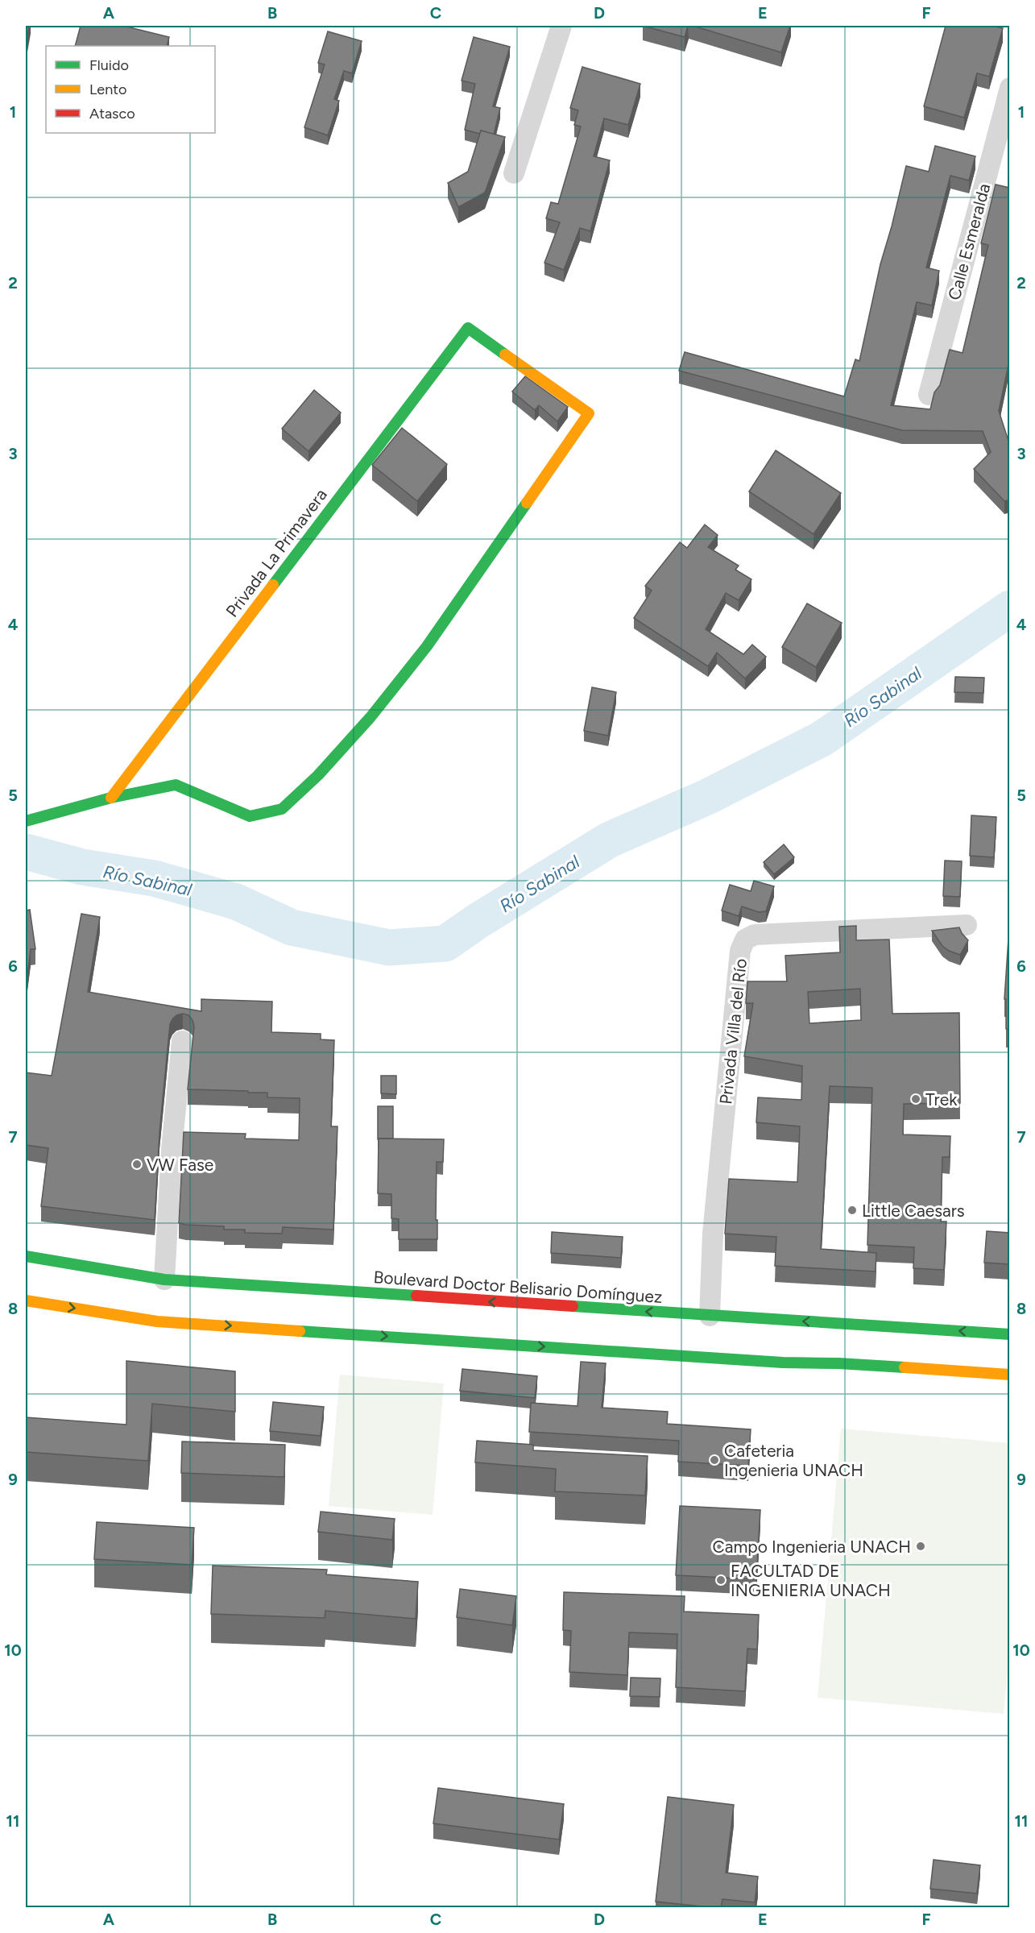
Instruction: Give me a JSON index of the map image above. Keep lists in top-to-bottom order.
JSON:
{
  "streets": {
    "main road": ["Privada La Primavera", "Boulevard Doctor Belisario Domínguez"],
    "street": ["Calle Esmeralda", "Privada Villa del Río"]
  },
  "crossings": [
    ["Privada Villa del Río", "Boulevard Doctor Belisario Domínguez"]
  ],
  "water": ["Río Sabinal"],
  "places": [
    "Trek",
    "VW Fase",
    "Little Caesars",
    "Cafeteria Ingenieria UNACH",
    "Campo Ingenieria UNACH",
    "FACULTAD DE INGENIERIA UNACH"
  ],
  "legend": ["Fluido", "Lento", "Atasco"],
  "grid": {
    "columns": [
      "A",
      "B",
      "C",
      "D",
      "E",
      "F"
    ],
    "rows": [
      "1",
      "2",
      "3",
      "4",
      "5",
      "6",
      "7",
      "8",
      "9",
      "10",
      "11"
    ]
  }
}
